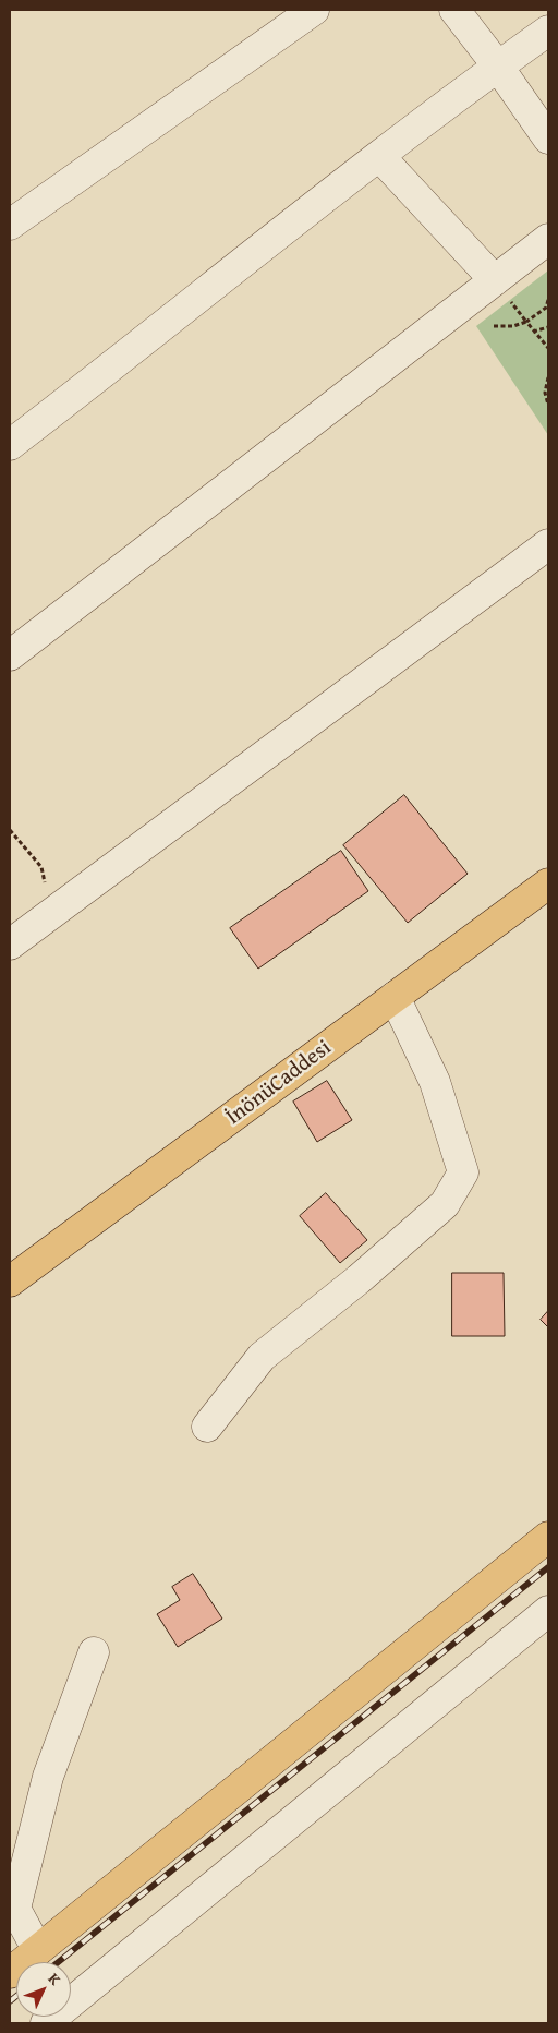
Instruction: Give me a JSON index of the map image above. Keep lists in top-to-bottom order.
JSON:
{
  "streets": {
    "main road": ["İnönüCaddesi"]
  },
  "north": "top right"
}
